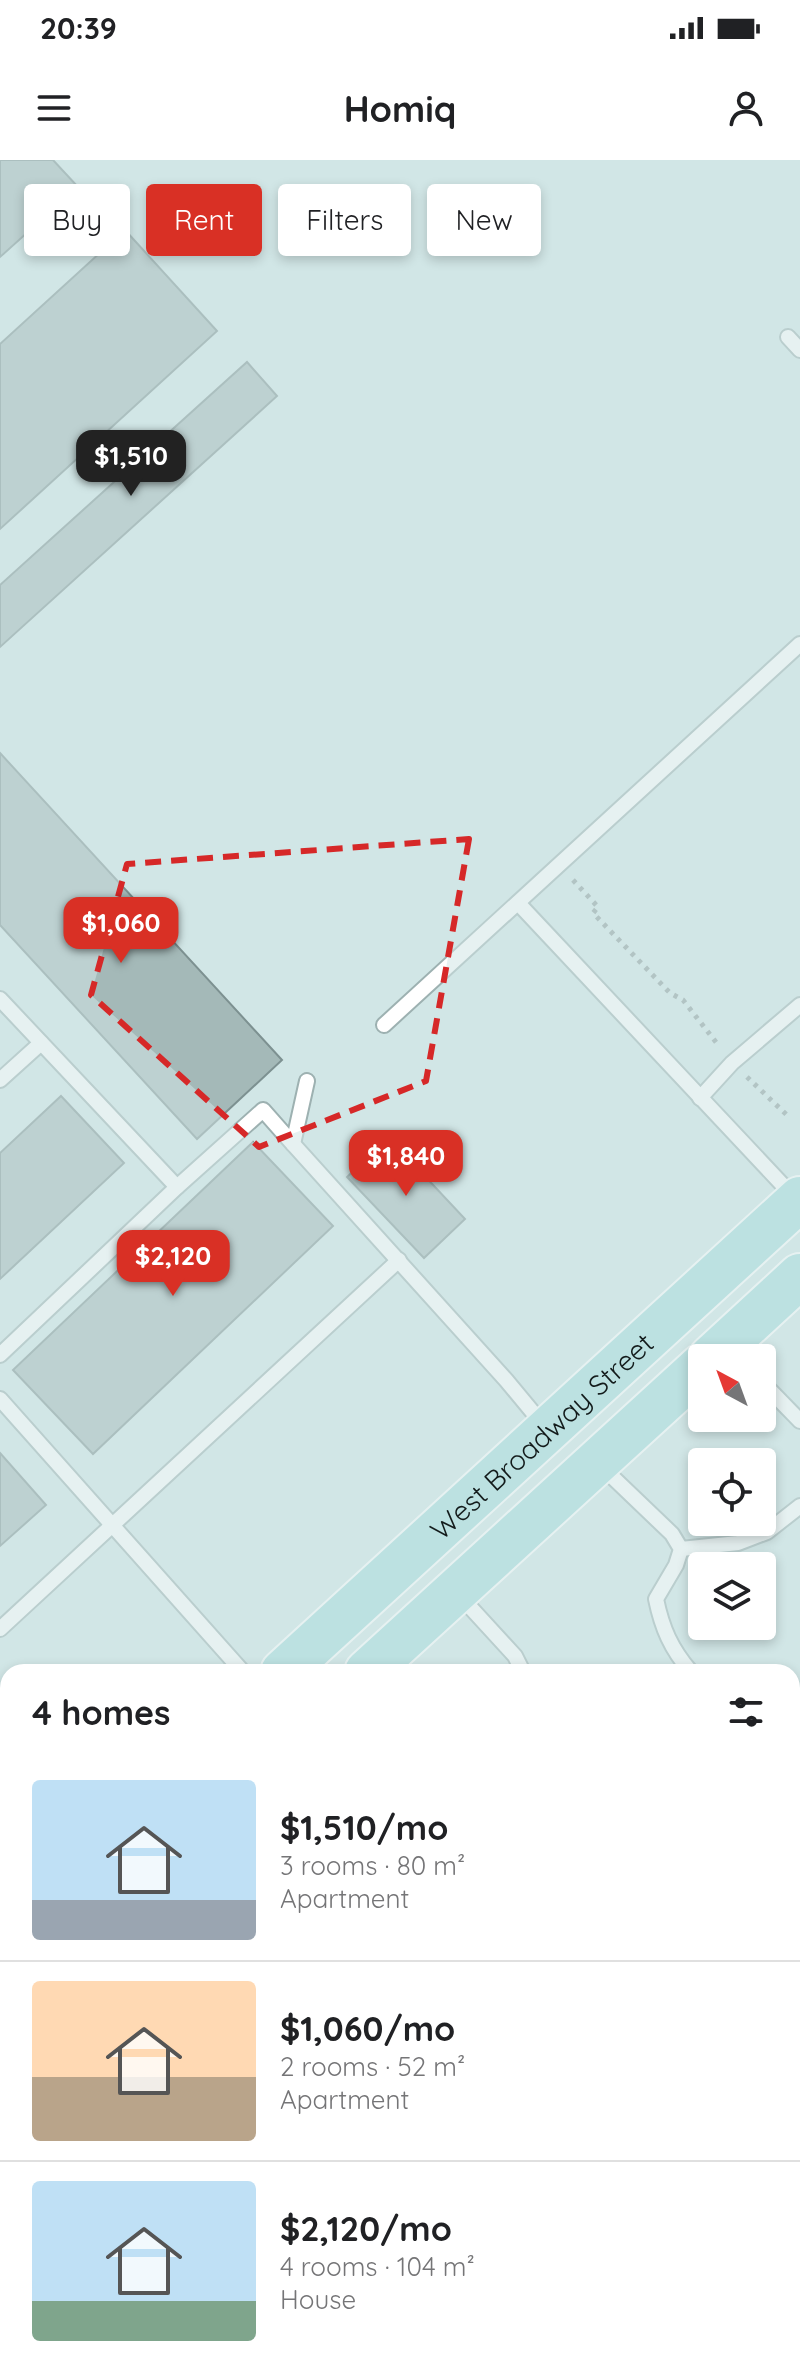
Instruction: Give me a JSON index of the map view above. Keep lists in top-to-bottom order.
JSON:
{
  "streets": {
    "main road": ["West Broadway Street"]
  },
  "north": "top left",
  "page": {
    "status": "20:39",
    "header": "Homiq",
    "chip": [
      "Buy",
      "Rent",
      "Filters",
      "New"
    ],
    "price": [
      "$1,510",
      "$1,060",
      "$1,840",
      "$2,120"
    ],
    "heading": "4 homes",
    "list": [
      {
        "name": "$1,510/mo",
        "note": "3 rooms · 80 m² · Apartment"
      },
      {
        "name": "$1,060/mo",
        "note": "2 rooms · 52 m² · Apartment"
      },
      {
        "name": "$2,120/mo",
        "note": "4 rooms · 104 m² · House"
      }
    ]
  }
}
